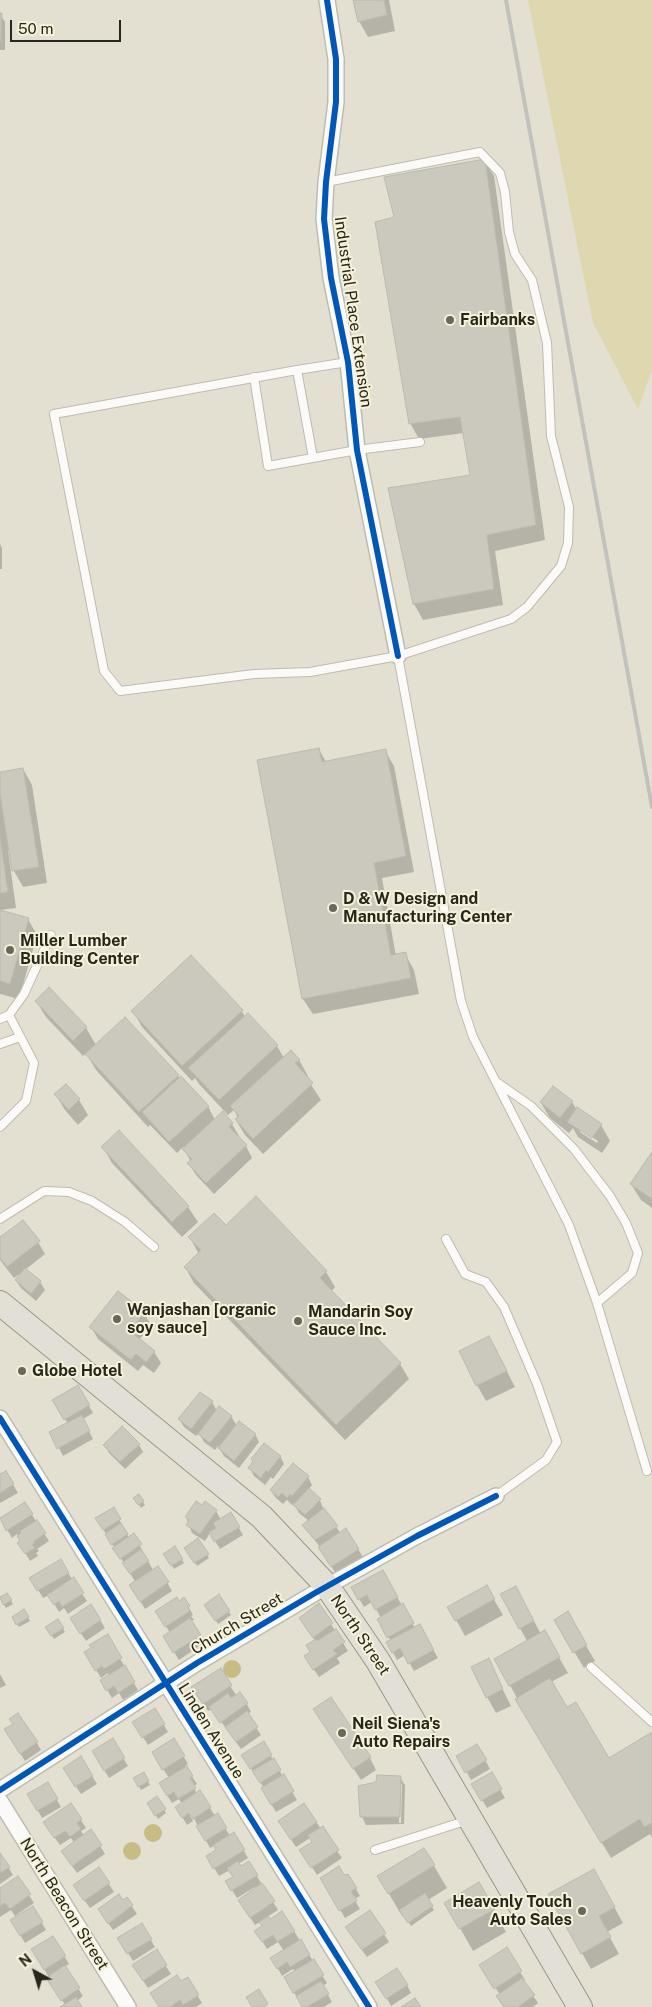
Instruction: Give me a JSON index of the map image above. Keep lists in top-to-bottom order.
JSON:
{
  "streets": {
    "main road": ["North Street"],
    "street": [
      "Industrial Place Extension",
      "Church Street",
      "Linden Avenue",
      "North Beacon Street"
    ]
  },
  "crossings": [
    ["Church Street", "North Street"],
    ["Church Street", "Linden Avenue"]
  ],
  "places": [
    "Fairbanks",
    "D & W Design and Manufacturing Center",
    "Miller Lumber Building Center",
    "Wanjashan [organic soy sauce]",
    "Mandarin Soy Sauce Inc.",
    "Globe Hotel",
    "Neil Siena's Auto Repairs",
    "Heavenly Touch Auto Sales"
  ],
  "scale_bar": "50 m",
  "north": "top left"
}
